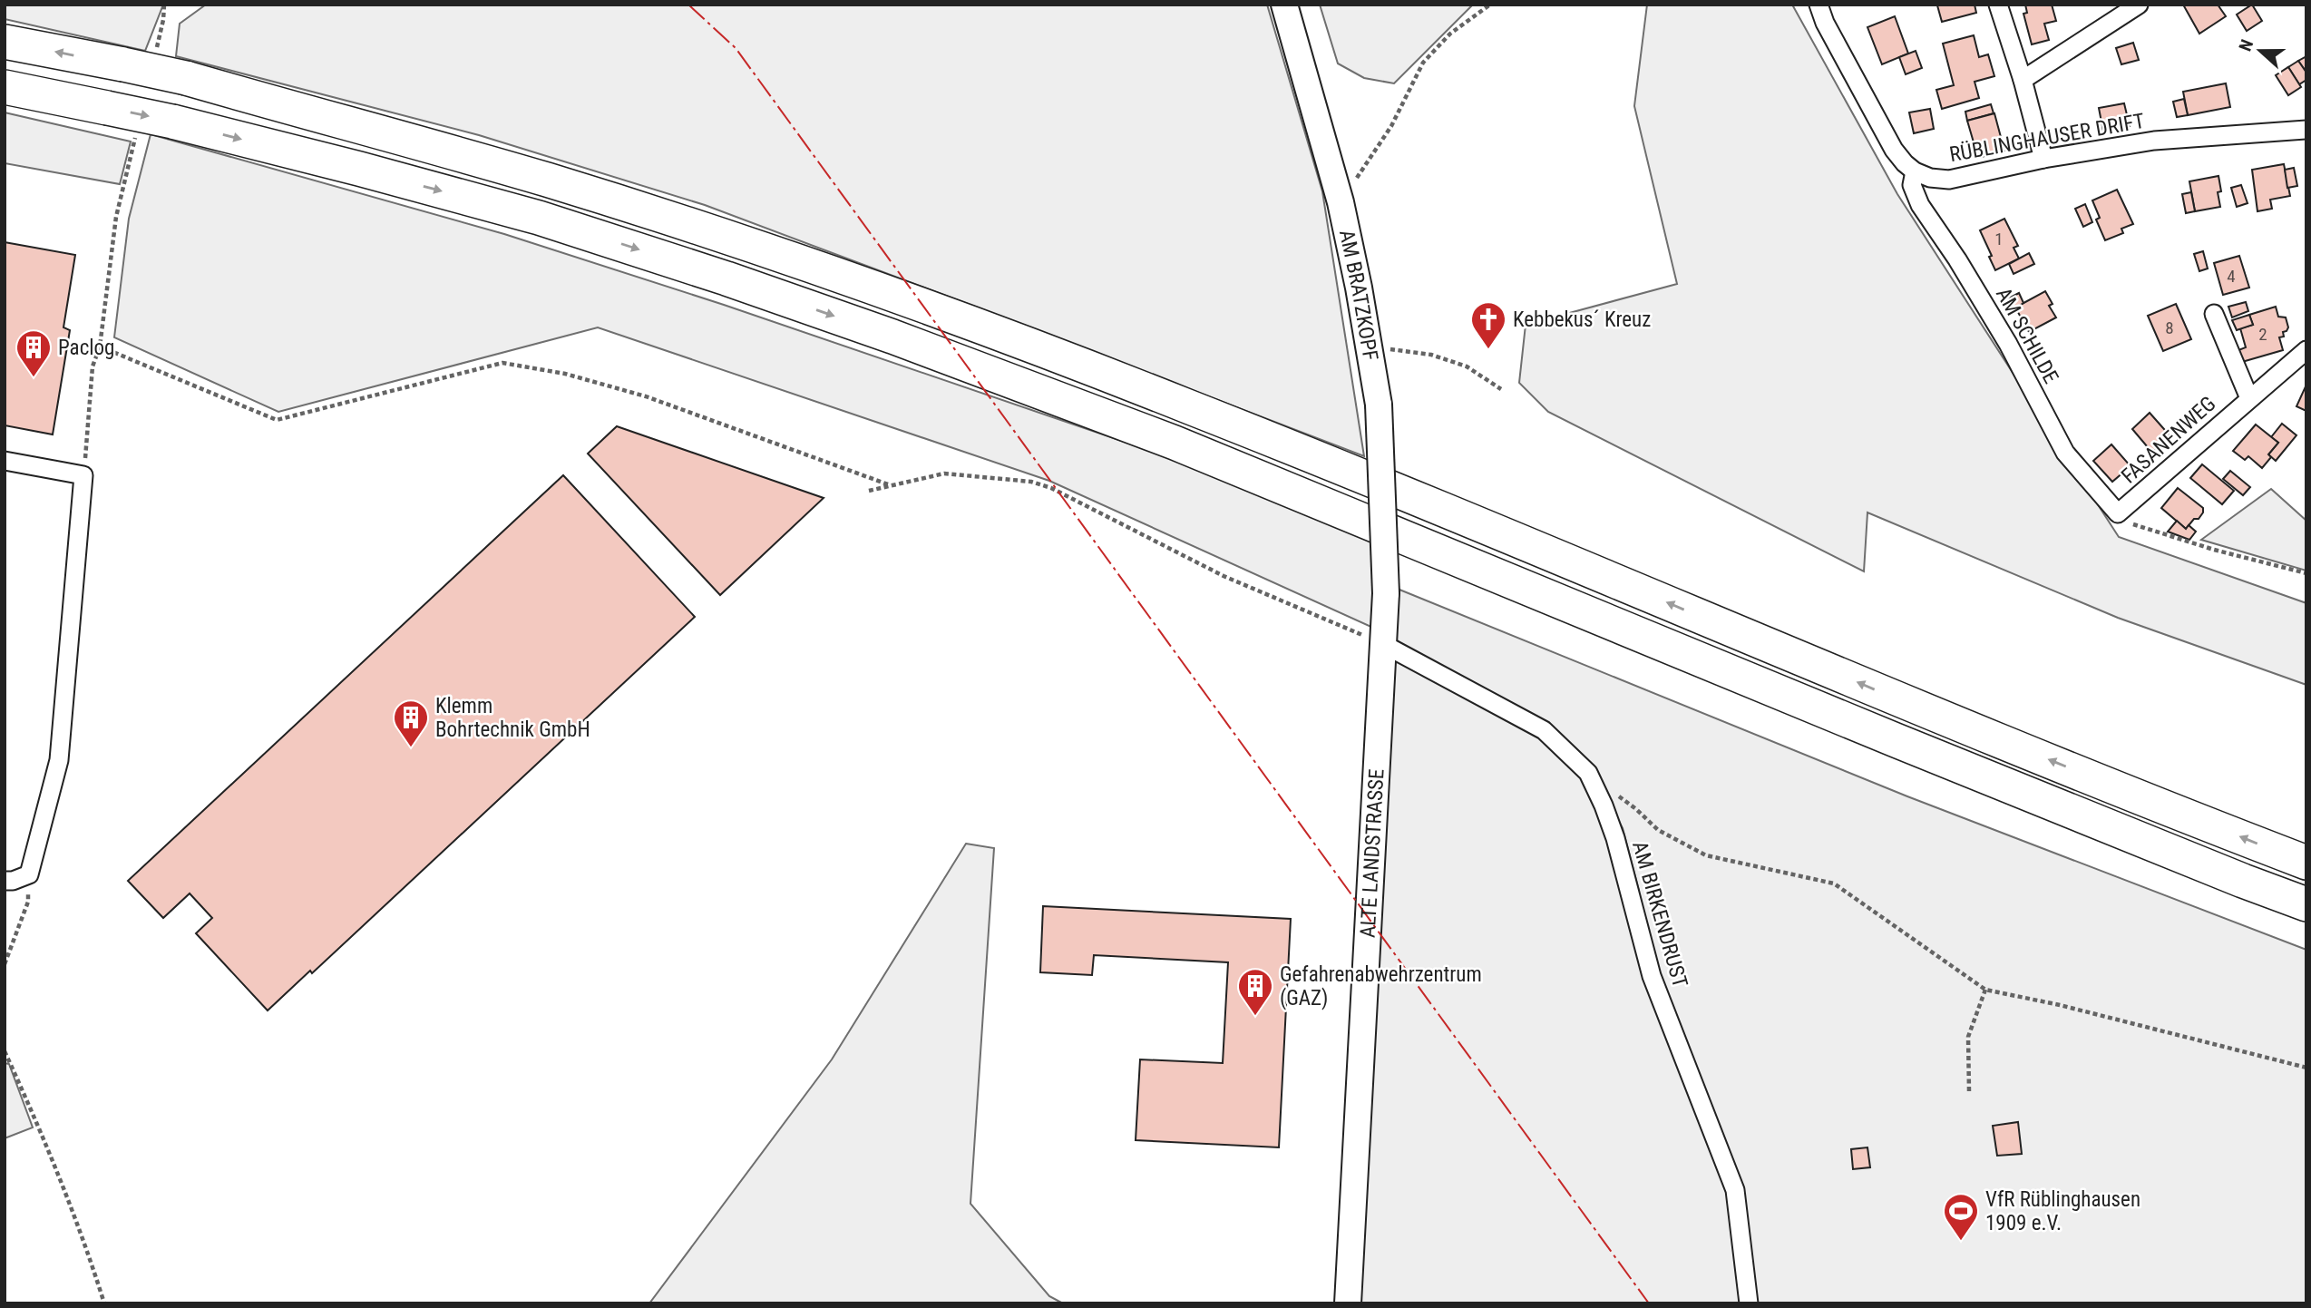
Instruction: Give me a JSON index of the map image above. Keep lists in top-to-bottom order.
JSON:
{
  "streets": {
    "street": [
      "RÜBLINGHAUSER DRIFT",
      "AM BRATZKOPF",
      "AM SCHILDE",
      "FASANENWEG",
      "ALTE LANDSTRASSE",
      "AM BIRKENDRUST"
    ]
  },
  "crossings": [
    ["RÜBLINGHAUSER DRIFT", "AM SCHILDE"],
    ["AM BRATZKOPF", "ALTE LANDSTRASSE"],
    ["AM SCHILDE", "FASANENWEG"],
    ["ALTE LANDSTRASSE", "AM BIRKENDRUST"]
  ],
  "places": {
    "church": ["Kebbekus´ Kreuz"],
    "building": ["Paclog", "Klemm Bohrtechnik GmbH", "Gefahrenabwehrzentrum (GAZ)"],
    "sports": ["VfR Rüblinghausen 1909 e.V."]
  },
  "house_numbers": [
    "1",
    "4",
    "8",
    "2"
  ],
  "north": "left"
}
